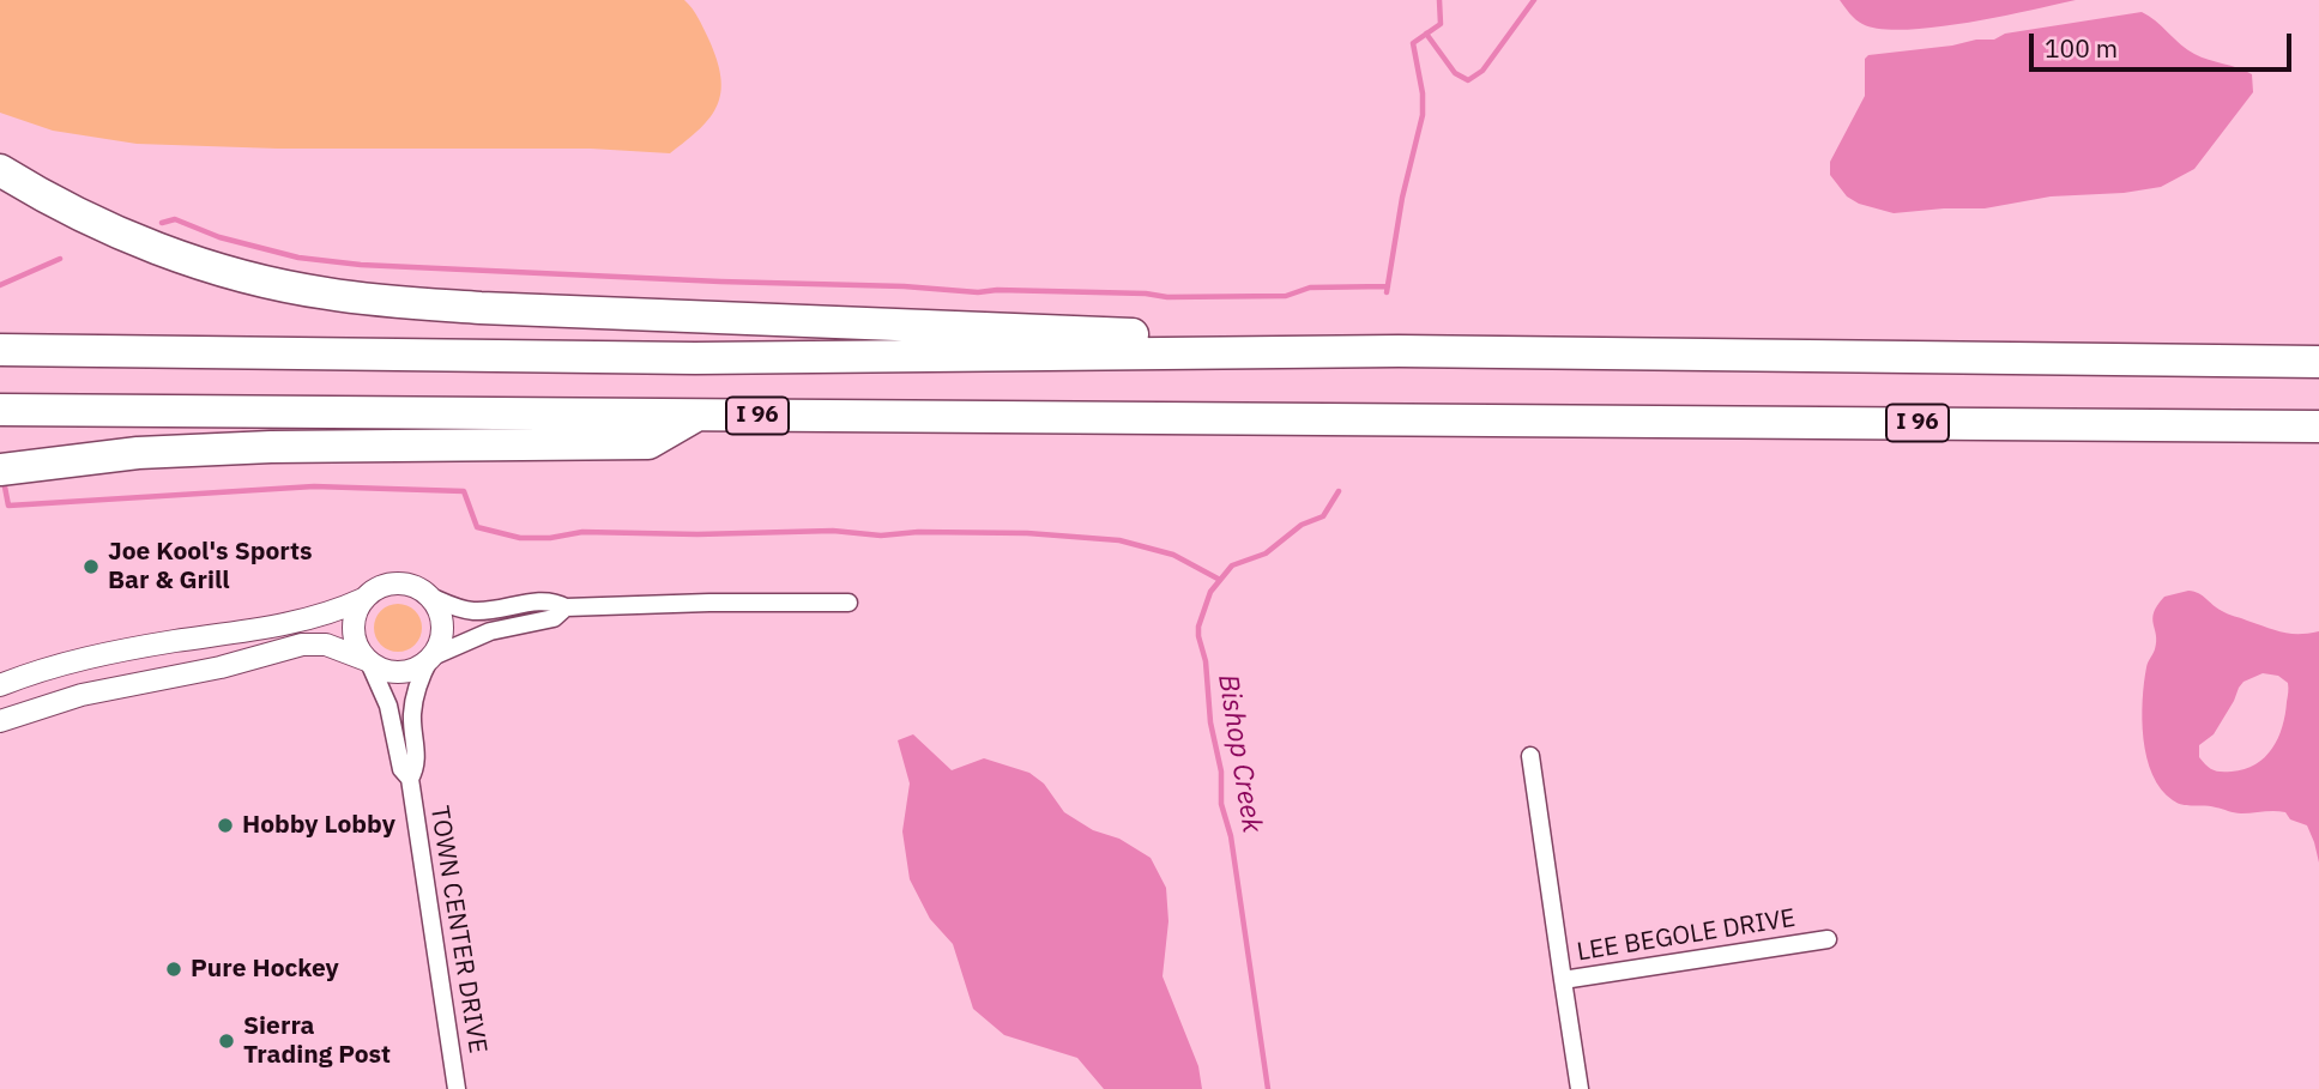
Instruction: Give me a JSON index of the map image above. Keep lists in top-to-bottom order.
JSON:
{
  "streets": {
    "highway": ["I 96"],
    "street": ["TOWN CENTER DRIVE", "LEE BEGOLE DRIVE"]
  },
  "water": ["Bishop Creek"],
  "places": [
    "Joe Kool's Sports Bar & Grill",
    "Hobby Lobby",
    "Pure Hockey",
    "Sierra Trading Post"
  ],
  "scale_bar": "100 m"
}
